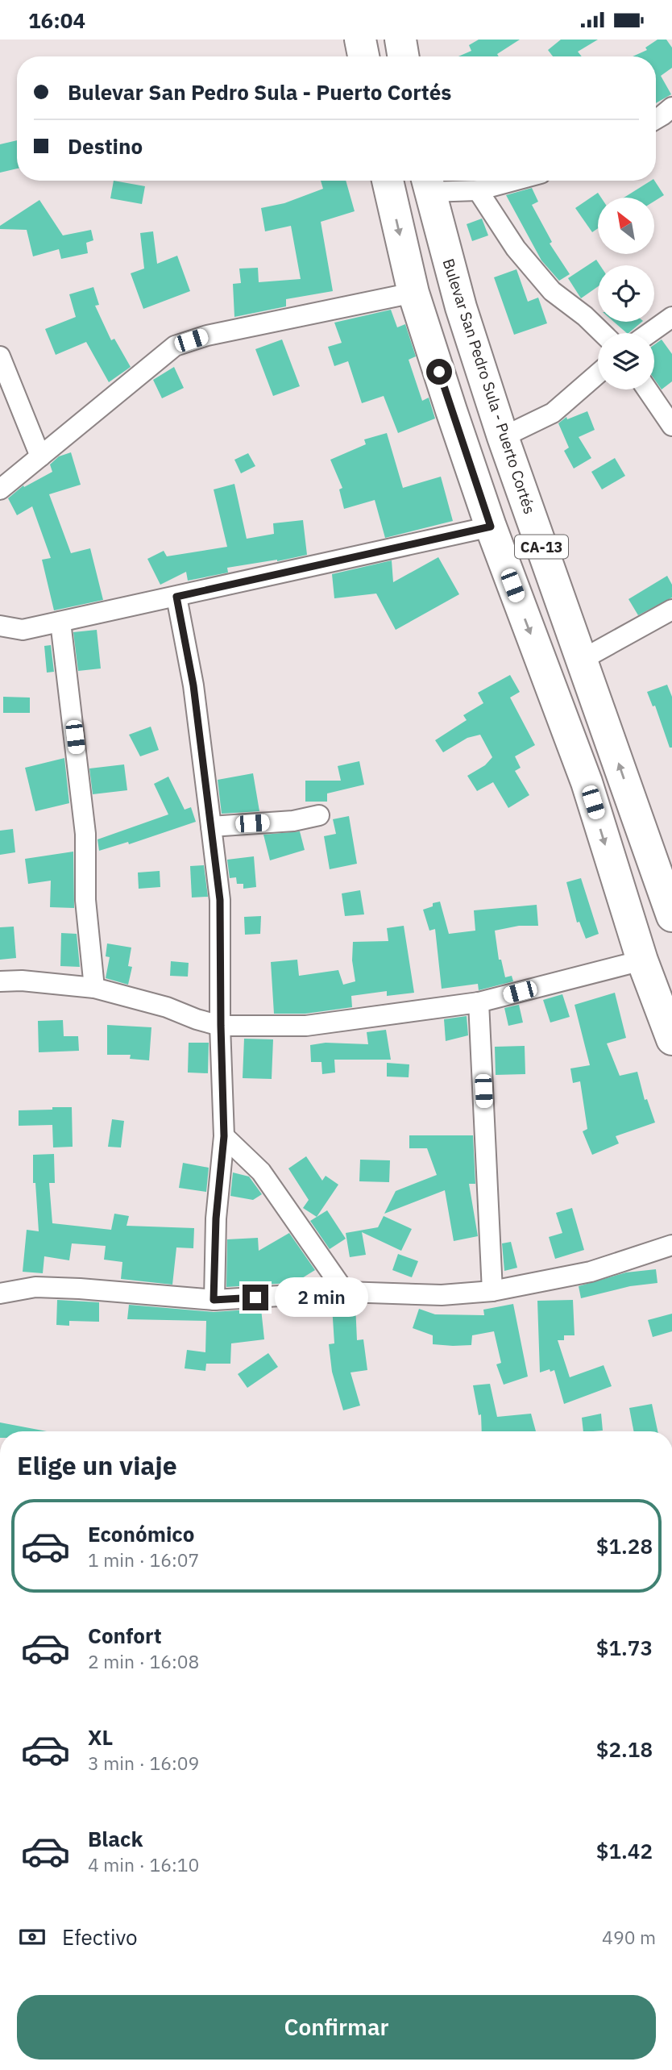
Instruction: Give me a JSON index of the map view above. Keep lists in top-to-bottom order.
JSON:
{
  "streets": {
    "highway": ["Bulevar San Pedro Sula - Puerto Cortés", "CA-13"]
  },
  "north": "top left",
  "page": {
    "status": "16:04",
    "banner": ["Bulevar San Pedro Sula - Puerto Cortés", "Destino"],
    "bubble": "2 min",
    "heading": "Elige un viaje",
    "list": [
      {
        "name": "Económico",
        "note": "1 min · 16:07",
        "value": "$1.28"
      },
      {
        "name": "Confort",
        "note": "2 min · 16:08",
        "value": "$1.73"
      },
      {
        "name": "XL",
        "note": "3 min · 16:09",
        "value": "$2.18"
      },
      {
        "name": "Black",
        "note": "4 min · 16:10",
        "value": "$1.42"
      }
    ],
    "pay": ["Efectivo", "490 m"],
    "buttons": "Confirmar"
  }
}
